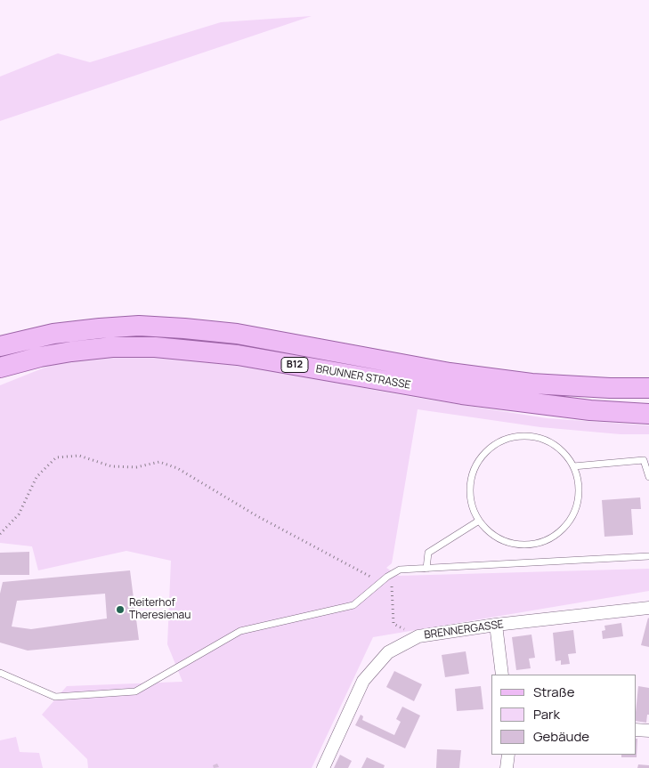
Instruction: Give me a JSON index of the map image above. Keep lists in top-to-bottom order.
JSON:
{
  "streets": {
    "main road": ["B12", "BRUNNER STRASSE"],
    "street": ["BRENNERGASSE"]
  },
  "places": ["Reiterhof Theresienau"],
  "legend": ["Straße", "Park", "Gebäude"]
}
